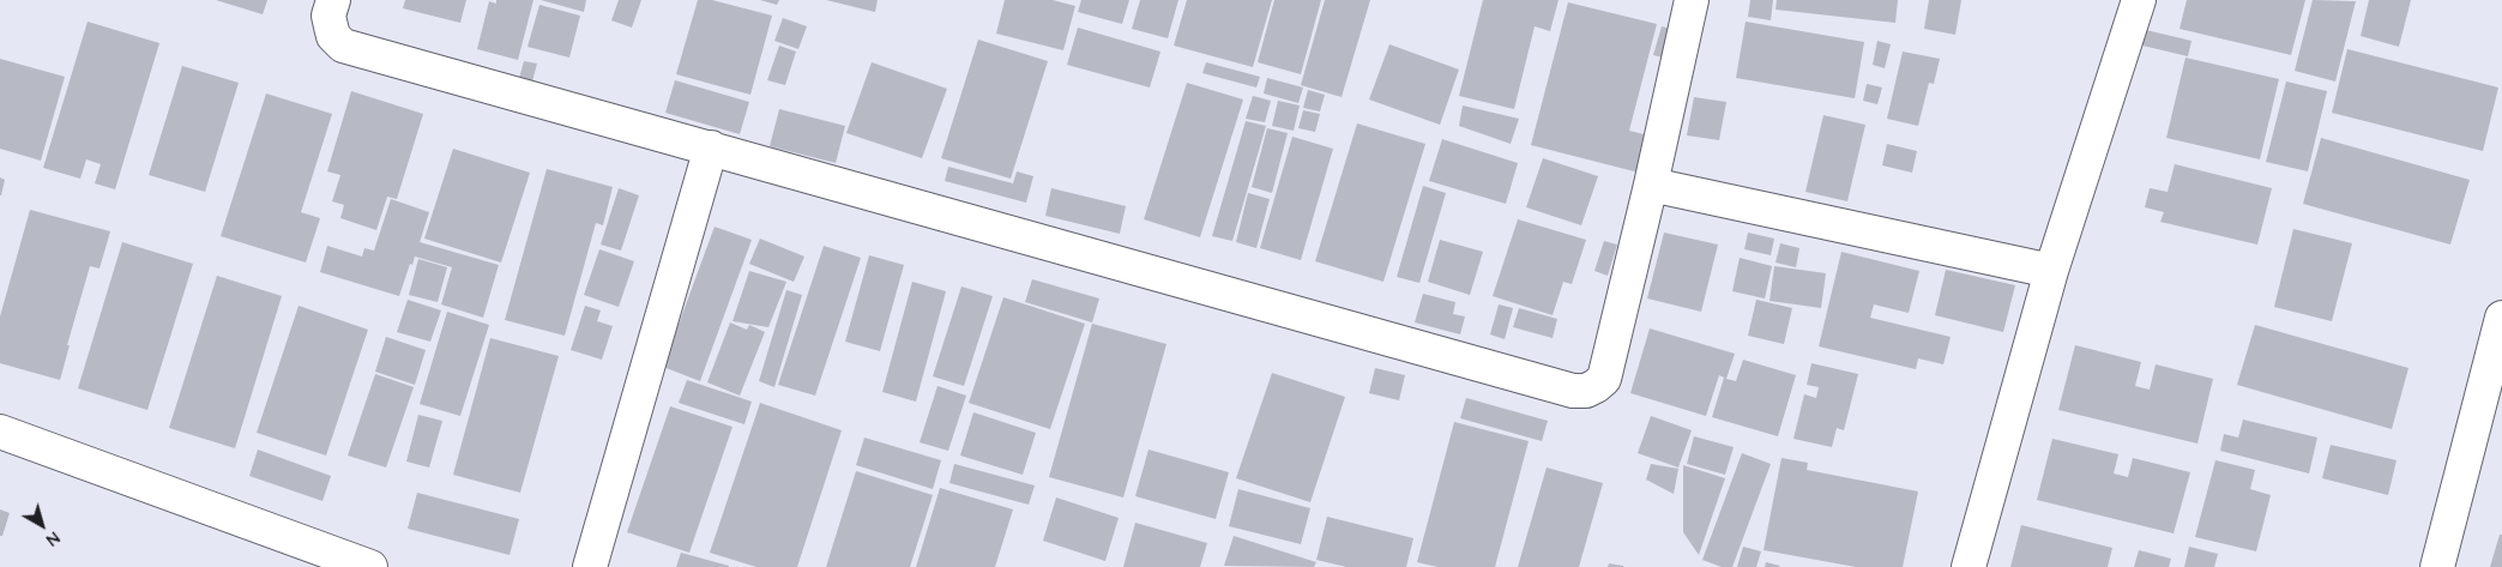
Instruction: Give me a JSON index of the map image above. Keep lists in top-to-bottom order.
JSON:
{
  "north": "bottom right"
}
